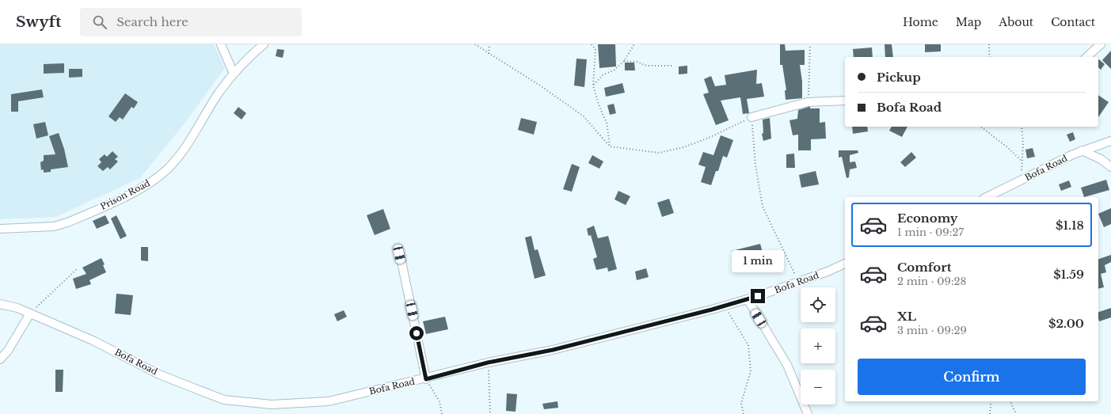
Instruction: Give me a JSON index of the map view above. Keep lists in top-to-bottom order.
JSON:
{
  "streets": {
    "street": ["Bofa Road", "Prison Road"]
  },
  "page": {
    "header": "Swyft",
    "search": "Search here",
    "nav": [
      "Home",
      "Map",
      "About",
      "Contact"
    ],
    "banner": ["Pickup", "Bofa Road"],
    "list": [
      {
        "name": "Economy",
        "note": "1 min · 09:27",
        "value": "$1.18"
      },
      {
        "name": "Comfort",
        "note": "2 min · 09:28",
        "value": "$1.59"
      },
      {
        "name": "XL",
        "note": "3 min · 09:29",
        "value": "$2.00"
      }
    ],
    "bubble": "1 min",
    "map_buttons": ["+", "−"],
    "buttons": "Confirm"
  }
}
